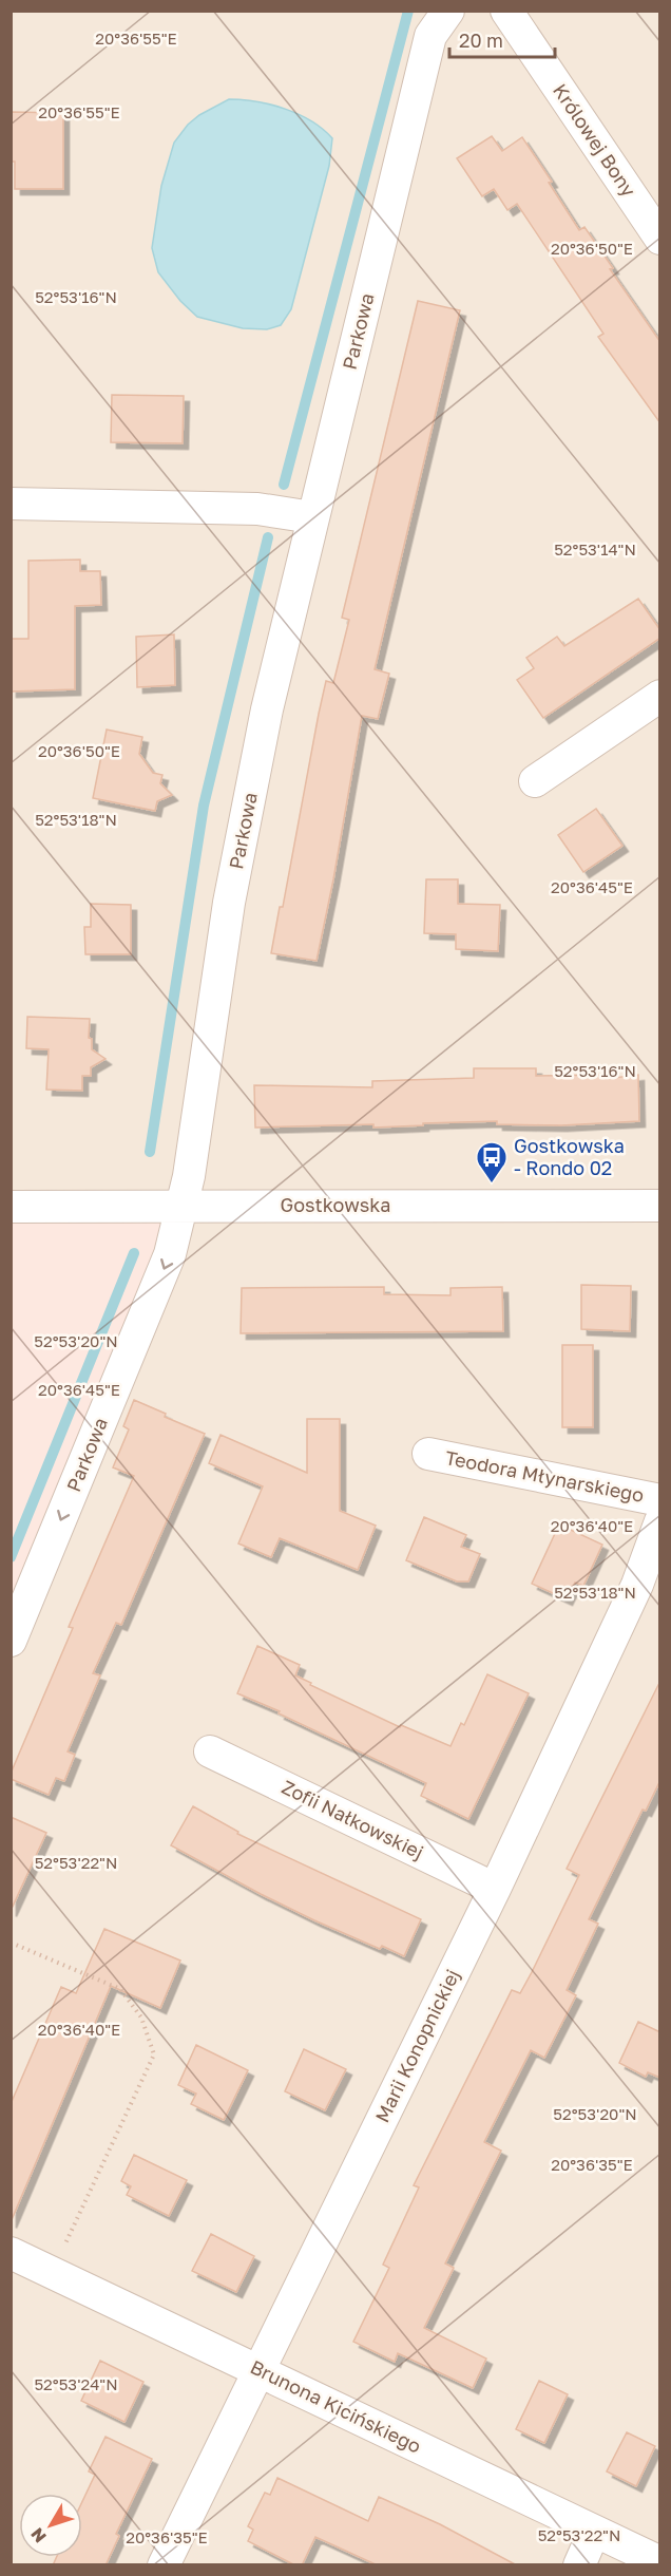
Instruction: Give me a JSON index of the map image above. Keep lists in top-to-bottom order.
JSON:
{
  "streets": {
    "street": [
      "Królowej Bony",
      "Parkowa",
      "Gostkowska",
      "Teodora Młynarskiego",
      "Zofii Nałkowskiej",
      "Marii Konopnickiej",
      "Brunona Kicińskiego"
    ]
  },
  "crossings": [
    ["Parkowa", "Gostkowska"],
    ["Zofii Nałkowskiej", "Marii Konopnickiej"],
    ["Marii Konopnickiej", "Brunona Kicińskiego"]
  ],
  "places": {
    "bus stop": ["Gostkowska - Rondo 02"]
  },
  "scale_bar": "20 m",
  "north": "bottom left",
  "coordinates": [
    "20°36'55\"E",
    "20°36'50\"E",
    "52°53'16\"N",
    "52°53'14\"N",
    "52°53'18\"N",
    "20°36'45\"E",
    "52°53'20\"N",
    "20°36'40\"E",
    "52°53'22\"N",
    "20°36'35\"E",
    "52°53'24\"N"
  ]
}
